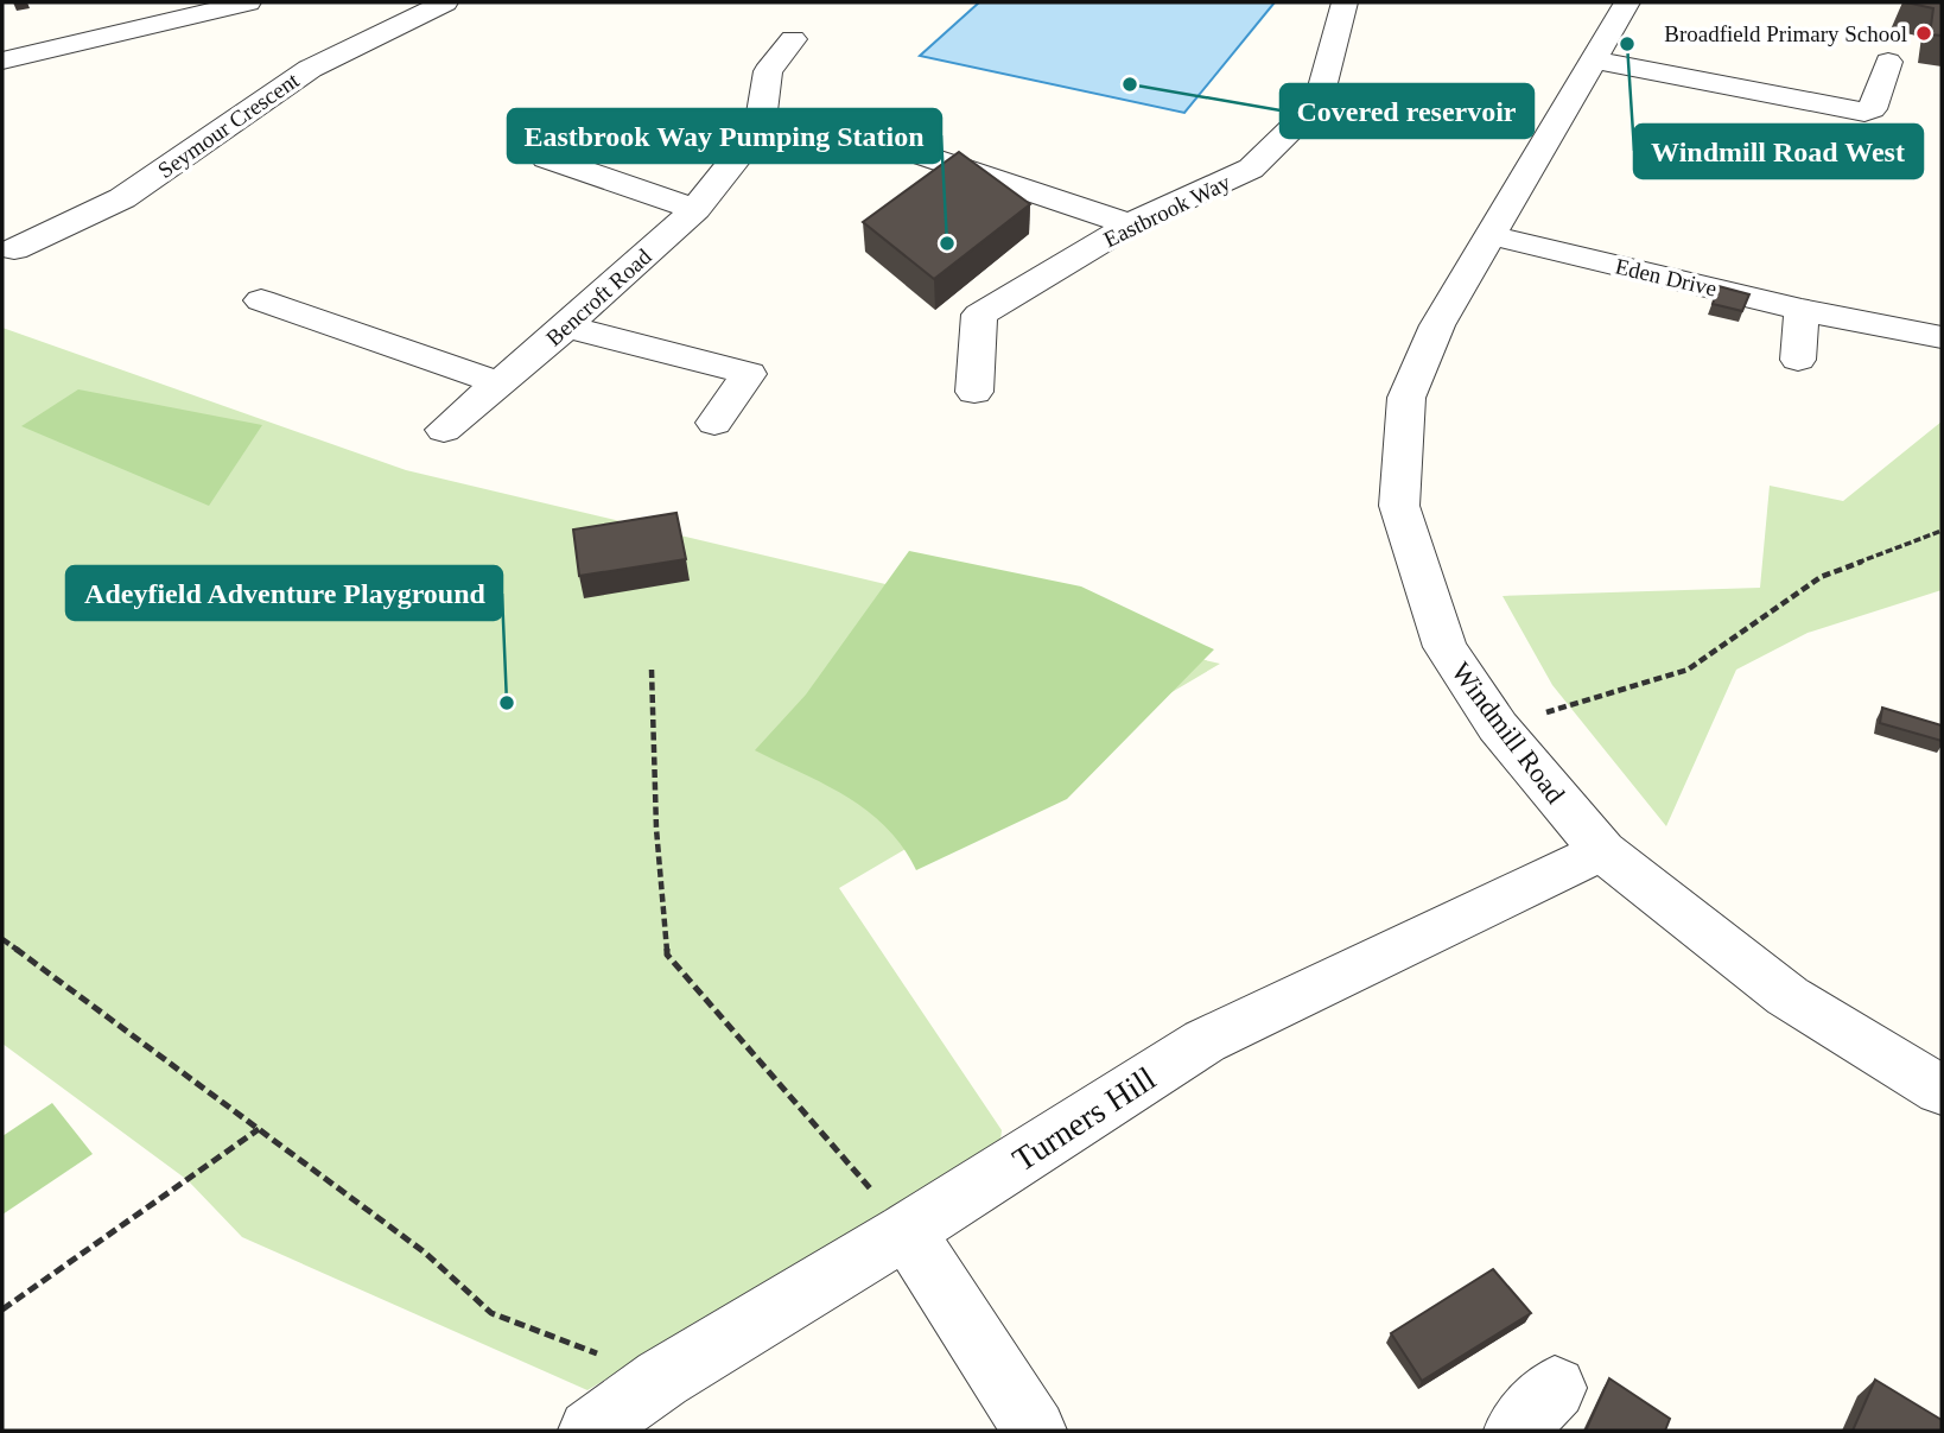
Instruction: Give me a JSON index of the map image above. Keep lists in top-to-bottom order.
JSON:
{
  "streets": {
    "street": [
      "Seymour Crescent",
      "Eastbrook Way",
      "Eden Drive",
      "Bencroft Road",
      "Windmill Road",
      "Turners Hill"
    ]
  },
  "crossings": [
    ["Eden Drive", "Windmill Road"],
    ["Windmill Road", "Turners Hill"]
  ],
  "places": [
    "Broadfield Primary School",
    "Windmill Road West",
    "Covered reservoir",
    "Eastbrook Way Pumping Station",
    "Adeyfield Adventure Playground"
  ]
}
